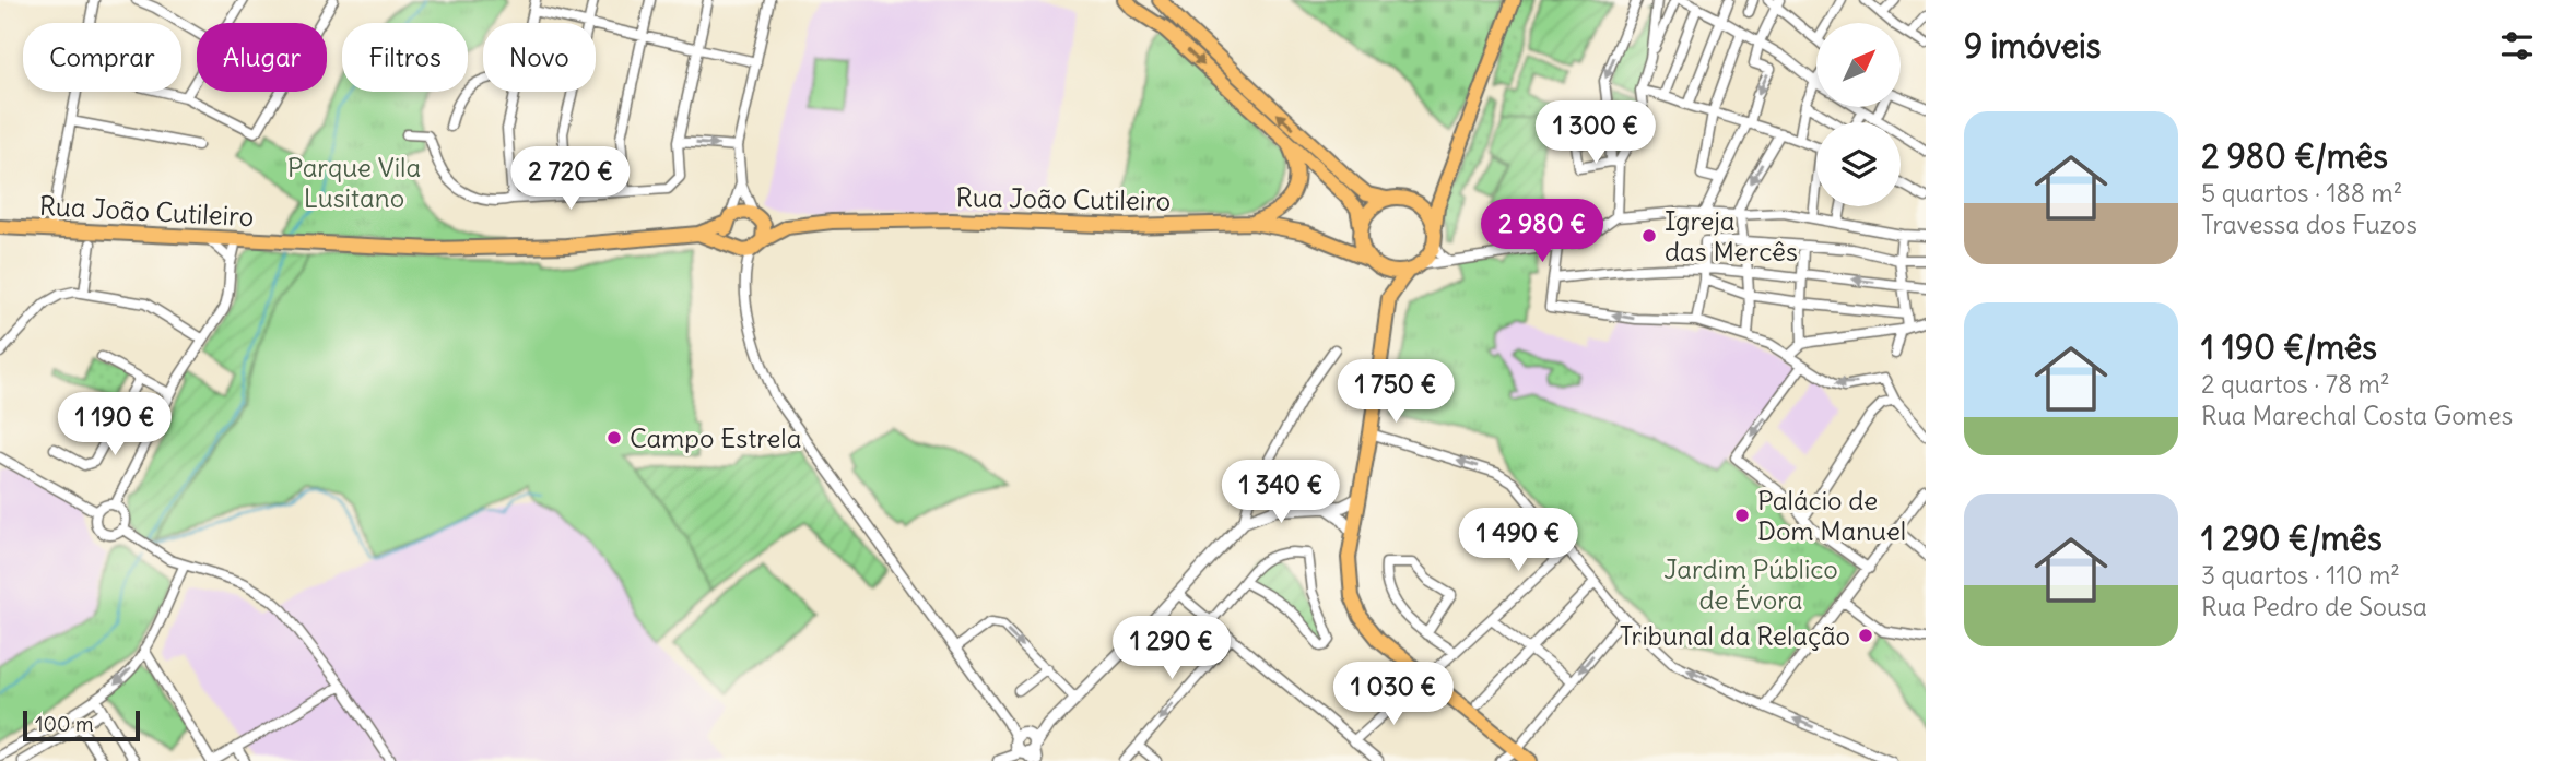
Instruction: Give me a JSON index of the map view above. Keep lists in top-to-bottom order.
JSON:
{
  "streets": {
    "main road": ["Rua João Cutileiro"]
  },
  "parks": ["Parque Vila Lusitano", "Jardim Público de Évora"],
  "places": [
    "Igreja das Mercês",
    "Campo Estrela",
    "Palácio de Dom Manuel",
    "Tribunal da Relação"
  ],
  "scale_bar": "100 m",
  "north": "top right",
  "page": {
    "heading": "9 imóveis",
    "chip": [
      "Comprar",
      "Alugar",
      "Filtros",
      "Novo"
    ],
    "list": [
      {
        "name": "2 980 €/mês",
        "note": "5 quartos · 188 m² · Travessa dos Fuzos"
      },
      {
        "name": "1 190 €/mês",
        "note": "2 quartos · 78 m² · Rua Marechal Costa Gomes"
      },
      {
        "name": "1 290 €/mês",
        "note": "3 quartos · 110 m² · Rua Pedro de Sousa"
      }
    ],
    "price": [
      "1 300 €",
      "2 720 €",
      "2 980 €",
      "1 750 €",
      "1 190 €",
      "1 340 €",
      "1 490 €",
      "1 290 €",
      "1 030 €"
    ],
    "scale": "100 m"
  }
}
